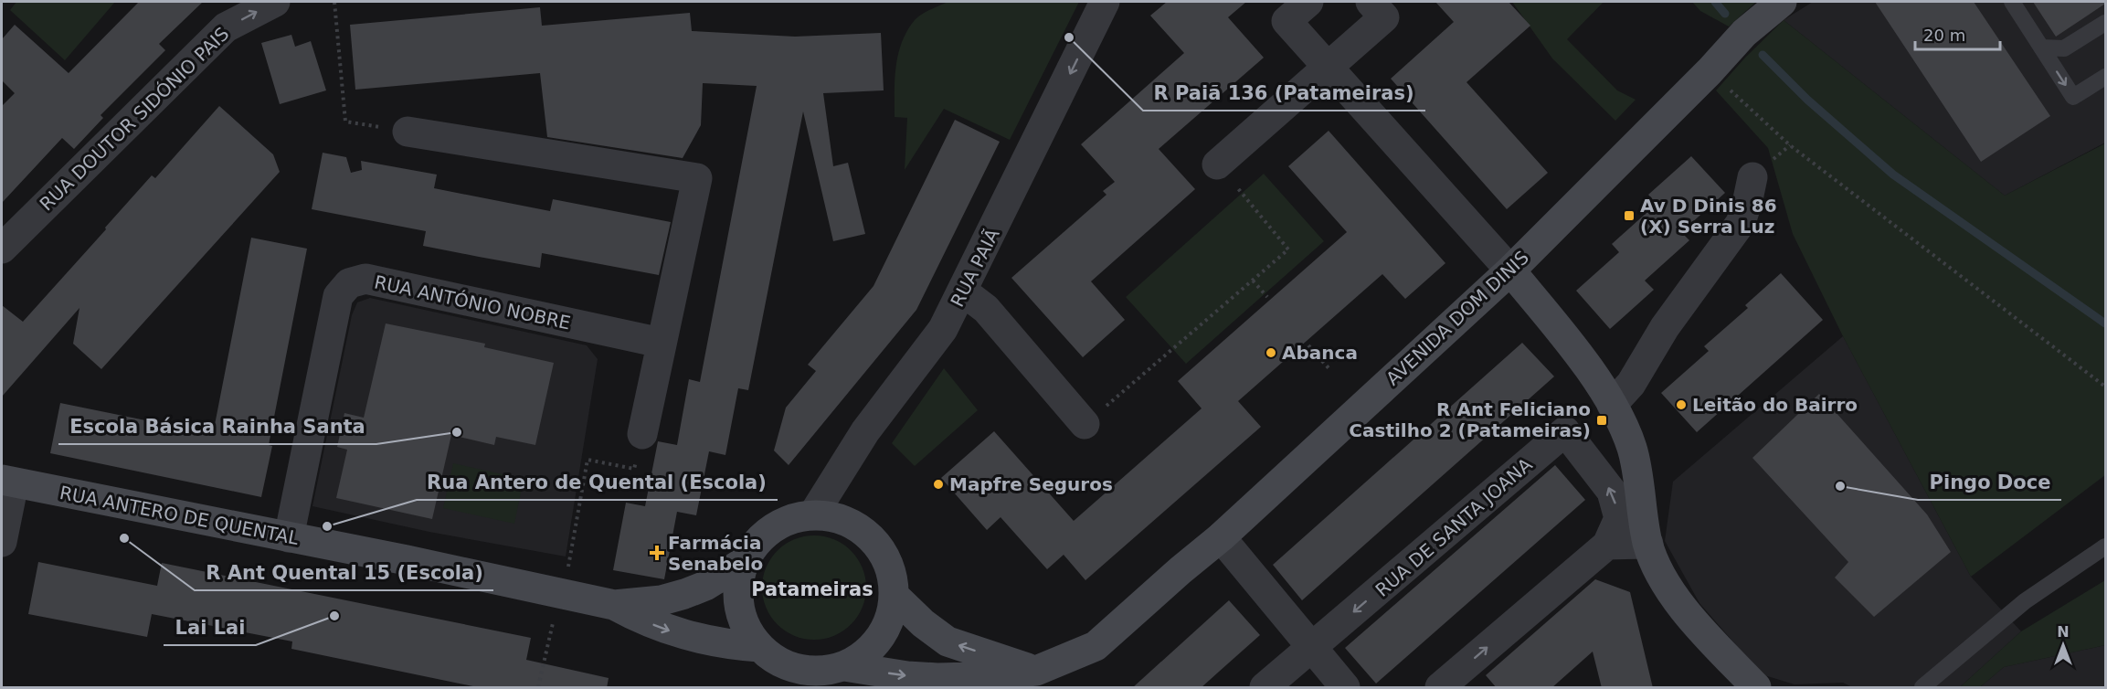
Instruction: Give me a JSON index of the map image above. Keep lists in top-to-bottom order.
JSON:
{
  "streets": {
    "street": [
      "RUA DOUTOR SIDÓNIO PAIS",
      "RUA PAIÃ",
      "RUA ANTÓNIO NOBRE",
      "AVENIDA DOM DINIS",
      "RUA ANTERO DE QUENTAL",
      "RUA DE SANTA JOANA"
    ]
  },
  "crossings": [
    ["RUA PAIÃ", "AVENIDA DOM DINIS"],
    ["RUA PAIÃ", "RUA ANTERO DE QUENTAL"],
    ["RUA ANTÓNIO NOBRE", "RUA ANTERO DE QUENTAL"],
    ["AVENIDA DOM DINIS", "RUA ANTERO DE QUENTAL"]
  ],
  "one_way": ["RUA DOUTOR SIDÓNIO PAIS"],
  "districts": ["Patameiras"],
  "places": {
    "other": [
      "R Paiã 136 (Patameiras)",
      "Abanca",
      "Leitão do Bairro",
      "Escola Básica Rainha Santa",
      "Mapfre Seguros",
      "Pingo Doce",
      "Rua Antero de Quental (Escola)",
      "R Ant Quental 15 (Escola)",
      "Lai Lai"
    ],
    "transit": ["Av D Dinis 86 (X) Serra Luz", "R Ant Feliciano Castilho 2 (Patameiras)"],
    "health": ["Farmácia Senabelo"]
  },
  "scale_bar": "20 m",
  "north": "top"
}
